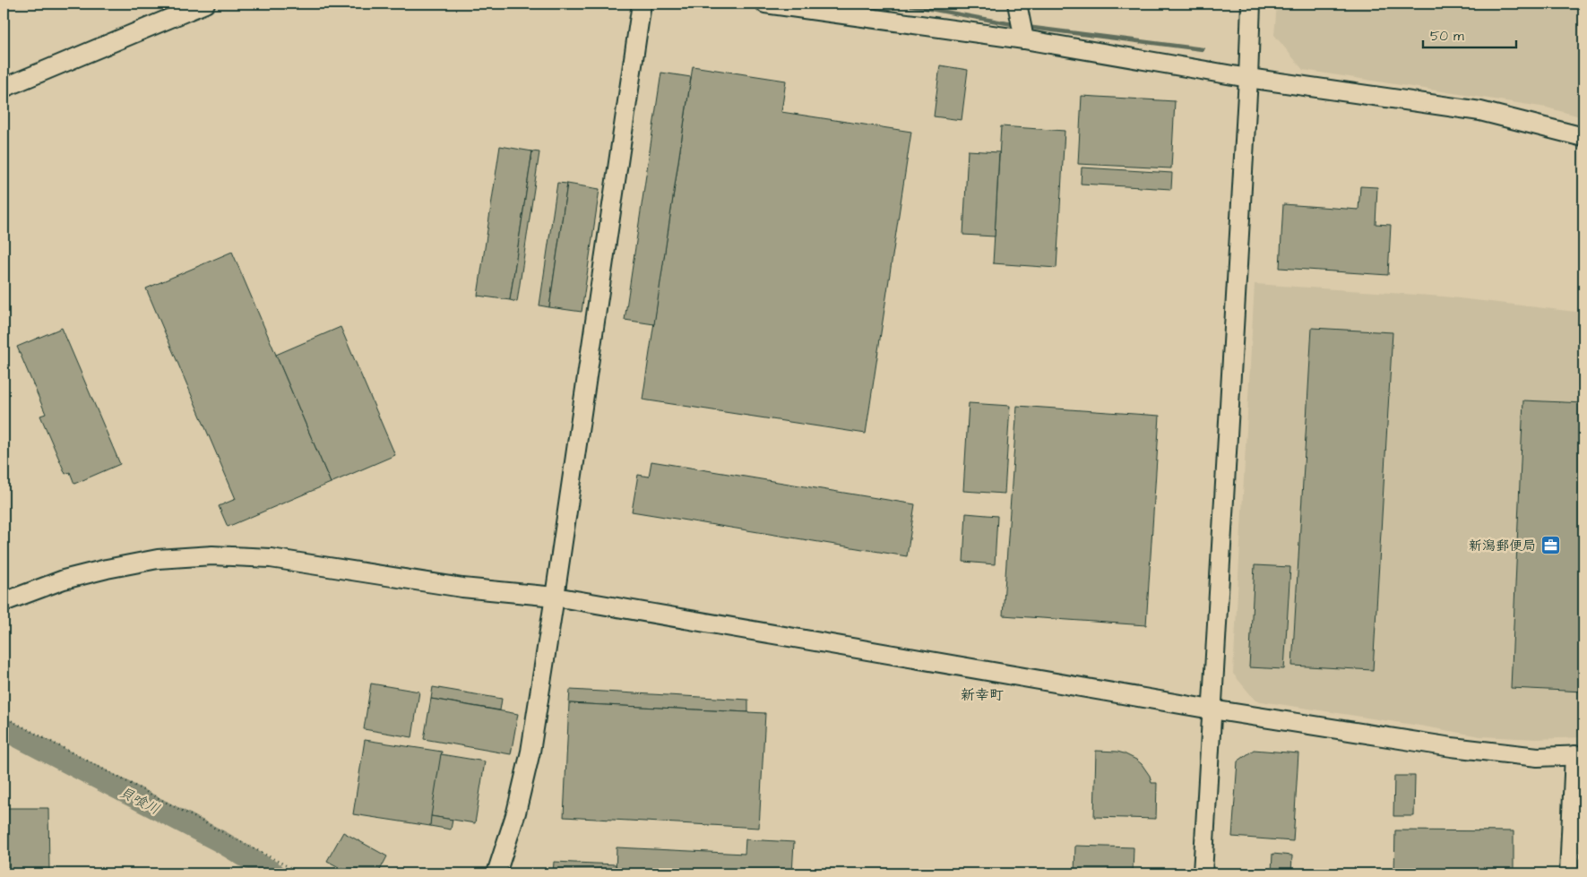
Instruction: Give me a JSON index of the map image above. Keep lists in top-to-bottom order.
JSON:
{
  "districts": ["新幸町"],
  "water": ["貝喰川"],
  "places": {
    "office": ["新潟郵便局"]
  },
  "scale_bar": "50 m"
}
